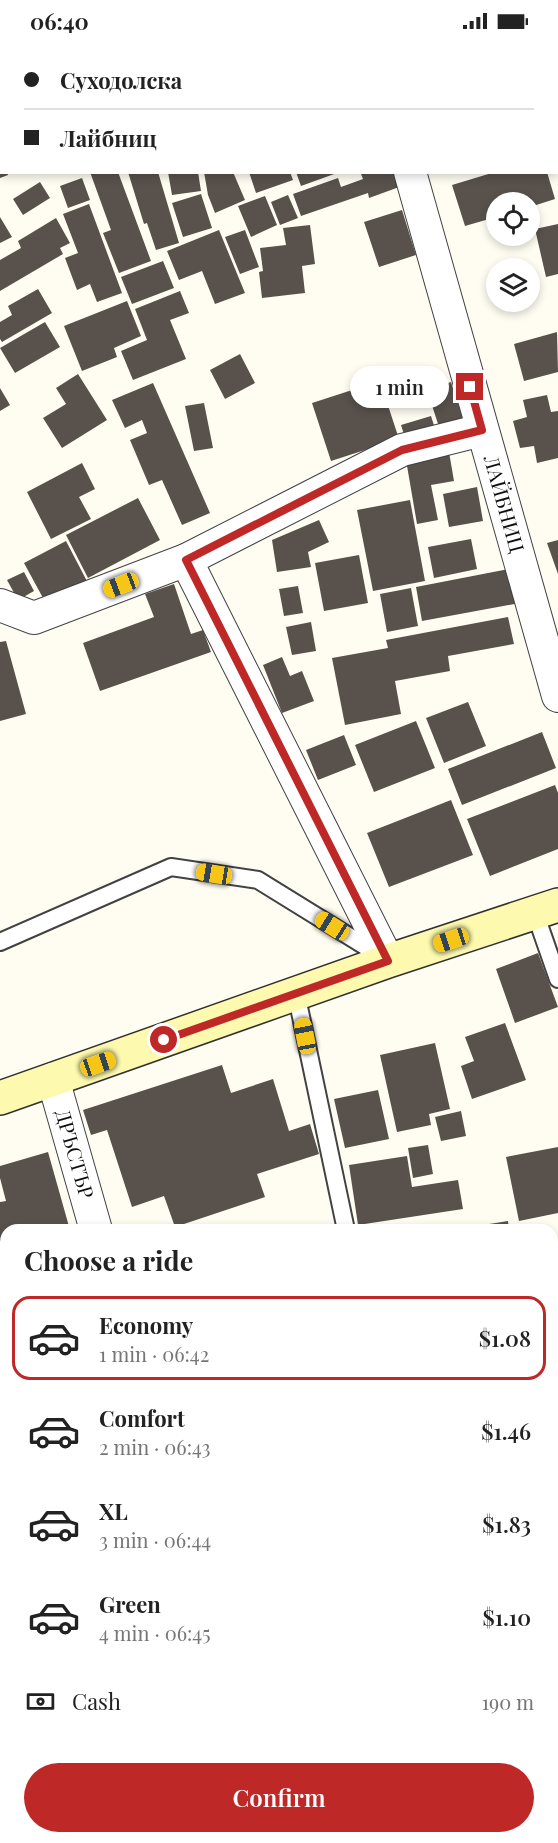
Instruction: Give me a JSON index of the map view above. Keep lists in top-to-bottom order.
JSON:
{
  "streets": {
    "street": ["ЛАЙБНИЦ", "ДРЪСТЪР"]
  },
  "page": {
    "status": "06:40",
    "banner": ["Суходолска", "Лайбниц"],
    "bubble": "1 min",
    "heading": "Choose a ride",
    "list": [
      {
        "name": "Economy",
        "note": "1 min · 06:42",
        "value": "$1.08"
      },
      {
        "name": "Comfort",
        "note": "2 min · 06:43",
        "value": "$1.46"
      },
      {
        "name": "XL",
        "note": "3 min · 06:44",
        "value": "$1.83"
      },
      {
        "name": "Green",
        "note": "4 min · 06:45",
        "value": "$1.10"
      }
    ],
    "pay": ["Cash", "190 m"],
    "buttons": "Confirm"
  }
}
